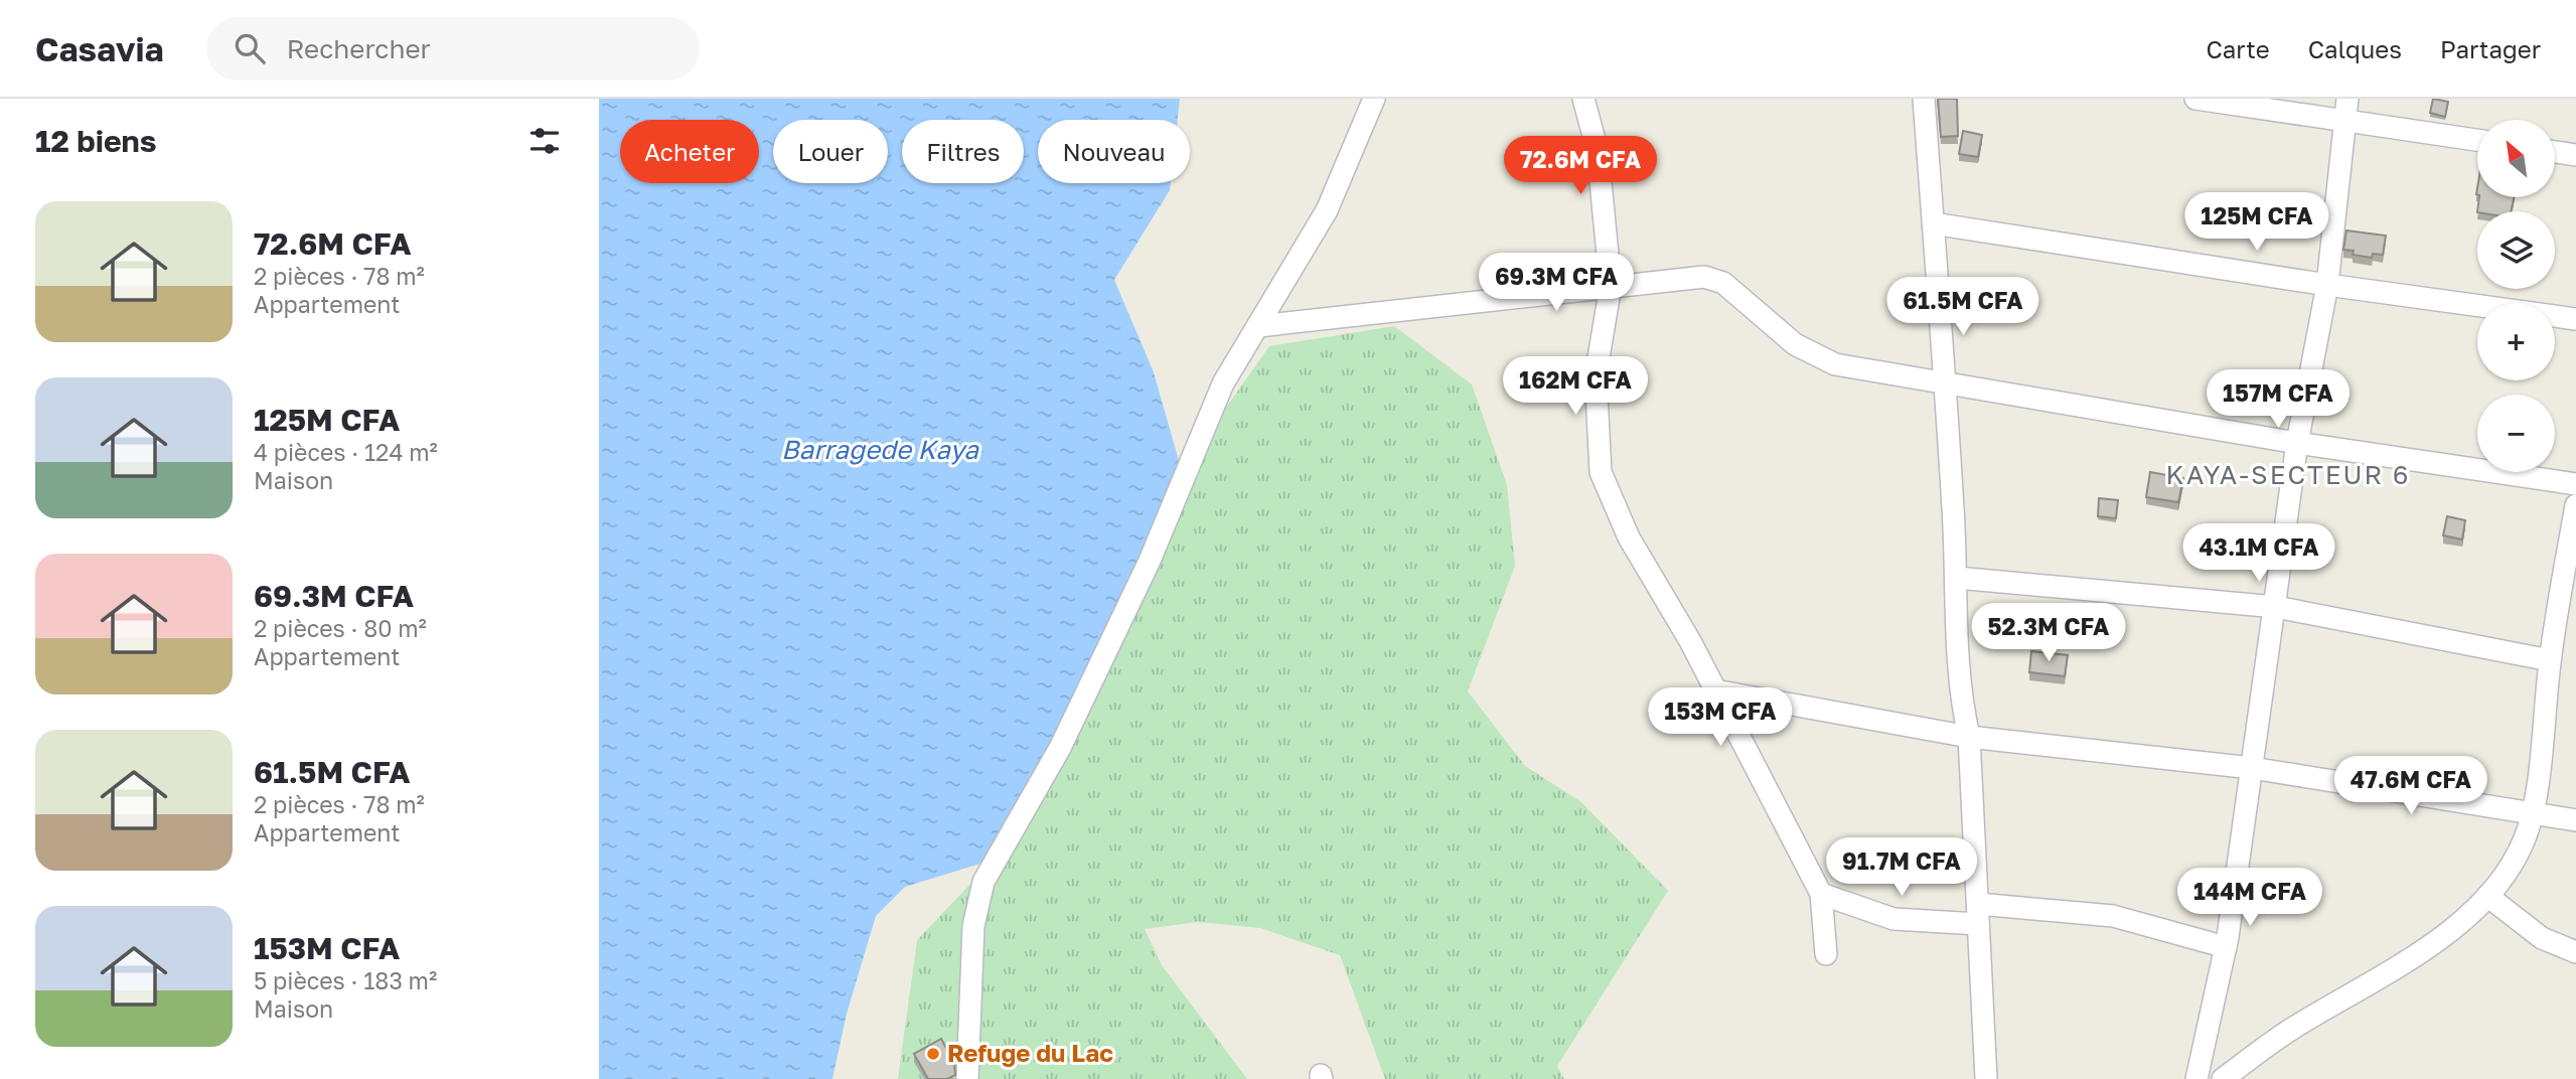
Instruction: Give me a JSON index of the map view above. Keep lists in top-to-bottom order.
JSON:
{
  "districts": ["KAYA-SECTEUR 6"],
  "water": ["Barragede Kaya"],
  "places": ["Refuge du Lac"],
  "north": "top left",
  "page": {
    "header": "Casavia",
    "search": "Rechercher",
    "nav": ["Carte", "Calques", "Partager"],
    "heading": "12 biens",
    "map_buttons": ["+", "−"],
    "chip": [
      "Acheter",
      "Louer",
      "Filtres",
      "Nouveau"
    ],
    "price": [
      "72.6M CFA",
      "125M CFA",
      "69.3M CFA",
      "61.5M CFA",
      "162M CFA",
      "157M CFA",
      "43.1M CFA",
      "52.3M CFA",
      "153M CFA",
      "47.6M CFA",
      "91.7M CFA",
      "144M CFA"
    ],
    "list": [
      {
        "name": "72.6M CFA",
        "note": "2 pièces · 78 m² · Appartement"
      },
      {
        "name": "125M CFA",
        "note": "4 pièces · 124 m² · Maison"
      },
      {
        "name": "69.3M CFA",
        "note": "2 pièces · 80 m² · Appartement"
      },
      {
        "name": "61.5M CFA",
        "note": "2 pièces · 78 m² · Appartement"
      },
      {
        "name": "153M CFA",
        "note": "5 pièces · 183 m² · Maison"
      }
    ]
  }
}
